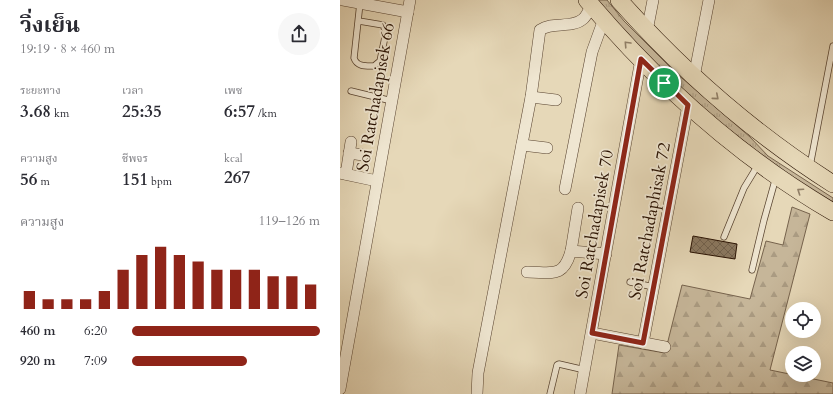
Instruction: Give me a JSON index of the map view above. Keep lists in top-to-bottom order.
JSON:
{
  "streets": {
    "street": ["Soi Ratchadapisek 66", "Soi Ratchadaphisak 72", "Soi Ratchadapisek 70"]
  },
  "page": {
    "heading": ["วิ่งเย็น", "19:19 · 8 × 460 m"],
    "stats": [
      ["ระยะทาง", "3.68 km"],
      ["เวลา", "25:35"],
      ["เพซ", "6:57 /km"],
      ["ความสูง", "56 m"],
      ["ชีพจร", "151 bpm"],
      ["kcal", "267"]
    ],
    "chart": ["ความสูง", "119–126 m"],
    "list": [
      {
        "name": "460 m",
        "note": "6:20"
      },
      {
        "name": "920 m",
        "note": "7:09"
      }
    ]
  }
}
